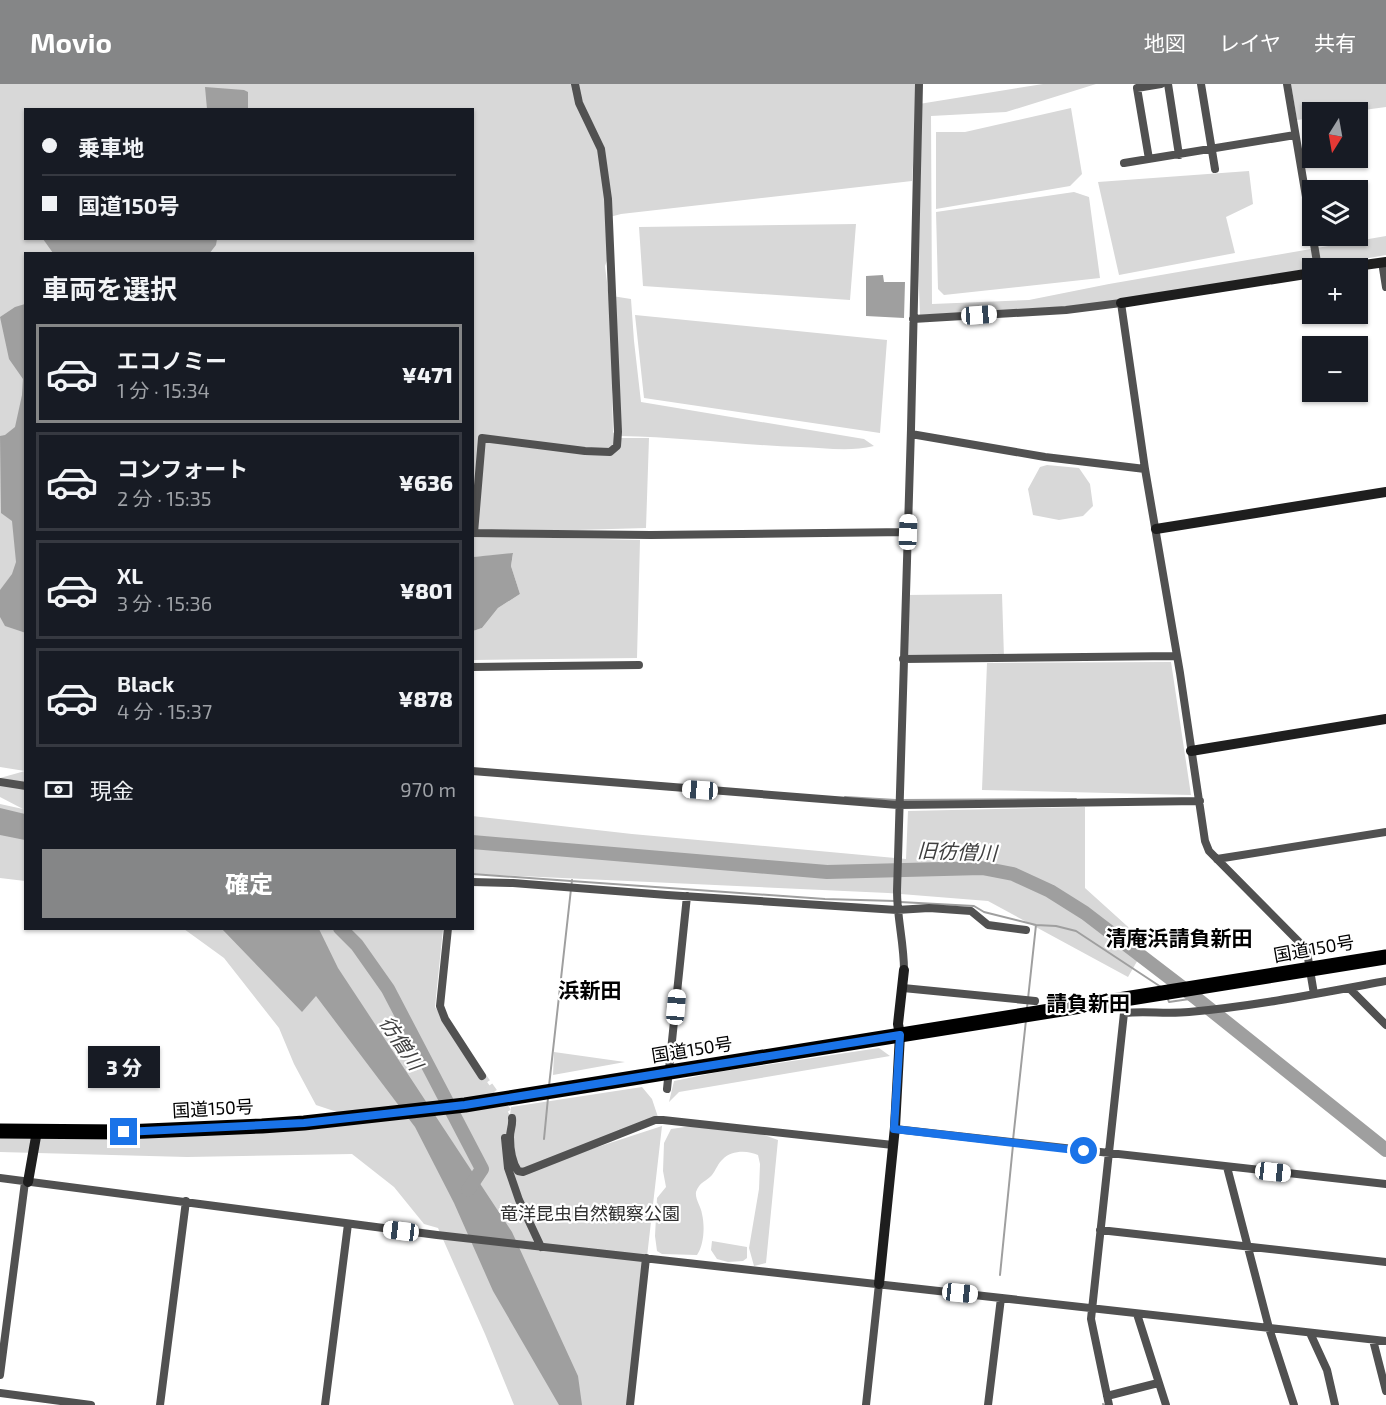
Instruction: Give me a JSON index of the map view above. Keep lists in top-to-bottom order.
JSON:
{
  "streets": {
    "highway": ["国道150号"]
  },
  "districts": ["清庵浜請負新田", "浜新田", "請負新田"],
  "water": ["旧彷僧川", "彷僧川"],
  "parks": ["竜洋昆虫自然観察公園"],
  "north": "bottom",
  "page": {
    "header": "Movio",
    "nav": ["地図", "レイヤ", "共有"],
    "map_buttons": ["+", "−"],
    "banner": ["乗車地", "国道150号"],
    "heading": "車両を選択",
    "list": [
      {
        "name": "エコノミー",
        "note": "1 分 · 15:34",
        "value": "¥471"
      },
      {
        "name": "コンフォート",
        "note": "2 分 · 15:35",
        "value": "¥636"
      },
      {
        "name": "XL",
        "note": "3 分 · 15:36",
        "value": "¥801"
      },
      {
        "name": "Black",
        "note": "4 分 · 15:37",
        "value": "¥878"
      }
    ],
    "pay": ["現金", "970 m"],
    "buttons": "確定",
    "bubble": "3 分"
  }
}
